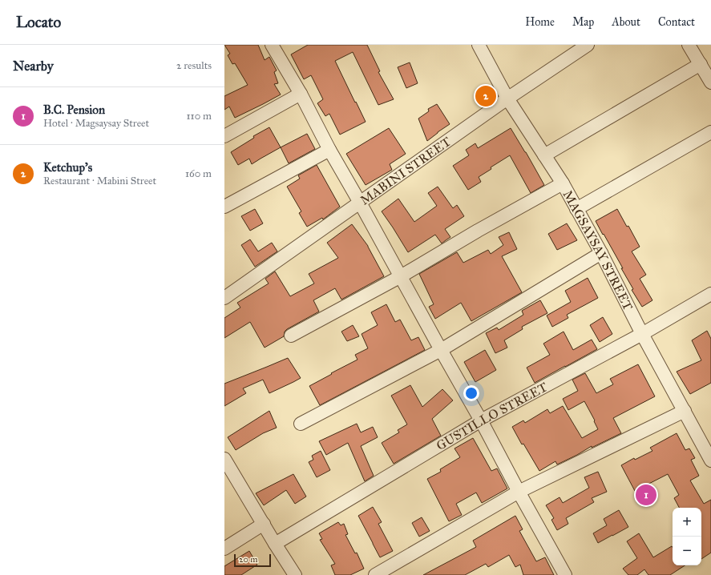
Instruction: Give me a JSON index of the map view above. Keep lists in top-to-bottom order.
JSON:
{
  "streets": {
    "street": ["MABINI STREET", "MAGSAYSAY STREET", "GUSTILLO STREET"]
  },
  "crossings": [
    ["MABINI STREET", "MAGSAYSAY STREET"],
    ["MAGSAYSAY STREET", "GUSTILLO STREET"]
  ],
  "scale_bar": "20 m",
  "page": {
    "header": "Locato",
    "nav": [
      "Home",
      "Map",
      "About",
      "Contact"
    ],
    "heading": ["Nearby", "2 results"],
    "pins": ["2", "1"],
    "list": [
      {
        "mark": "1",
        "name": "B.C. Pension",
        "note": "Hotel · Magsaysay Street",
        "value": "110 m"
      },
      {
        "mark": "2",
        "name": "Ketchup's",
        "note": "Restaurant · Mabini Street",
        "value": "160 m"
      }
    ],
    "map_buttons": ["+", "−"],
    "scale": "20 m"
  }
}
